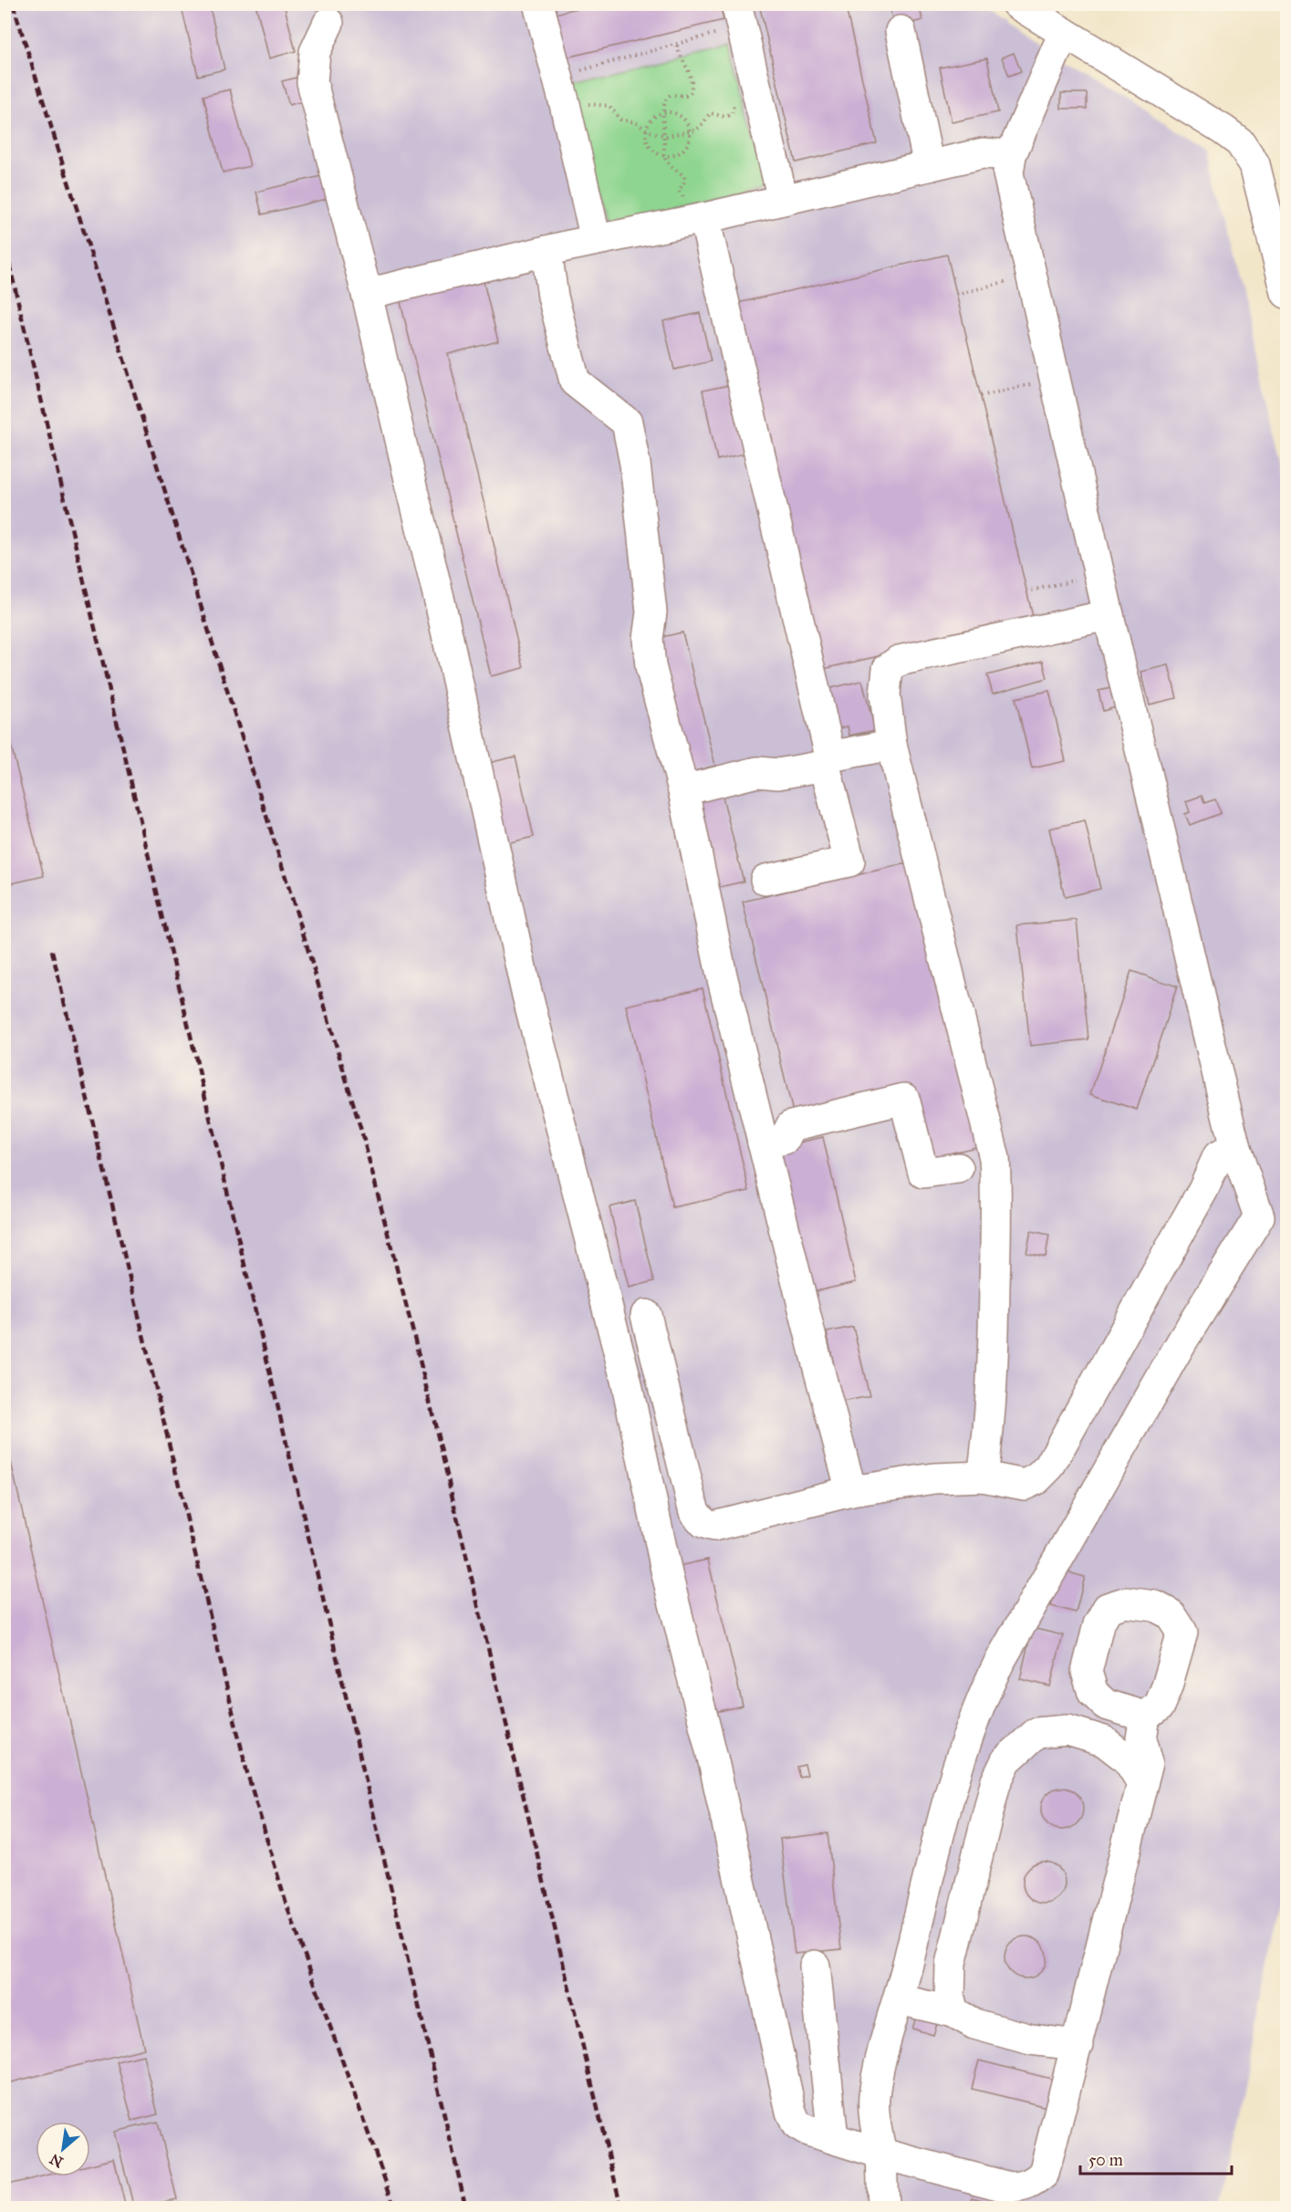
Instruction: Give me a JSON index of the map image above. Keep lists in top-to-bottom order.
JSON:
{
  "scale_bar": "50 m",
  "north": "bottom left"
}
